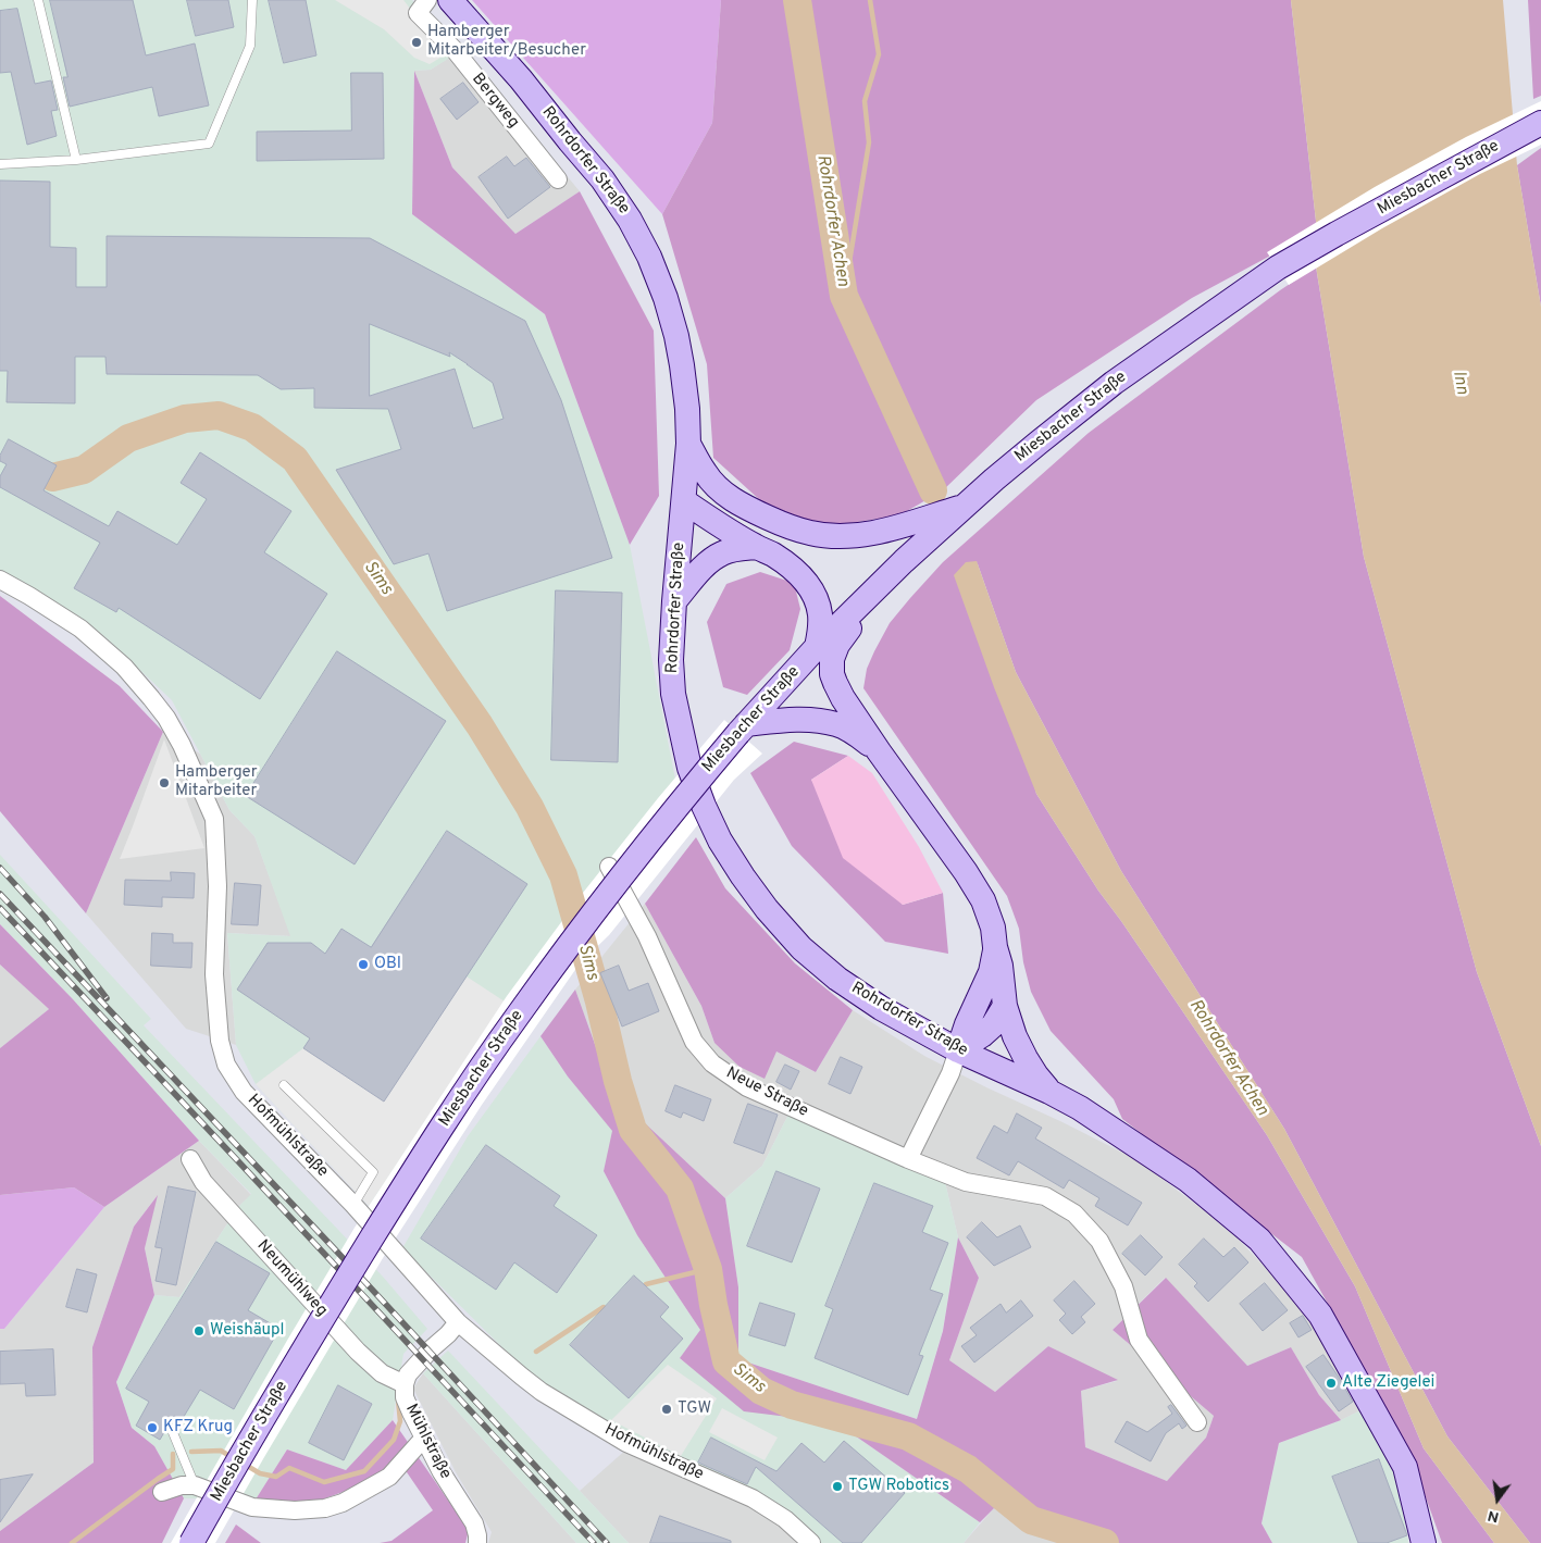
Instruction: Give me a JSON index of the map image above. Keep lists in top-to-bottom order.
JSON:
{
  "streets": {
    "main road": ["Rohrdorfer Straße", "Miesbacher Straße"],
    "street": [
      "Bergweg",
      "Neue Straße",
      "Hofmühlstraße",
      "Neumühlweg",
      "Mühlstraße"
    ]
  },
  "crossings": [
    ["Hofmühlstraße", "Mühlstraße"],
    ["Neumühlweg", "Mühlstraße"]
  ],
  "water": ["Rohrdorfer Achen", "Inn", "Sims"],
  "places": [
    "Hamberger Mitarbeiter/Besucher",
    "Hamberger Mitarbeiter",
    "OBI",
    "Weishäupl",
    "Alte Ziegelei",
    "TGW",
    "KFZ Krug",
    "TGW Robotics"
  ],
  "north": "bottom"
}
